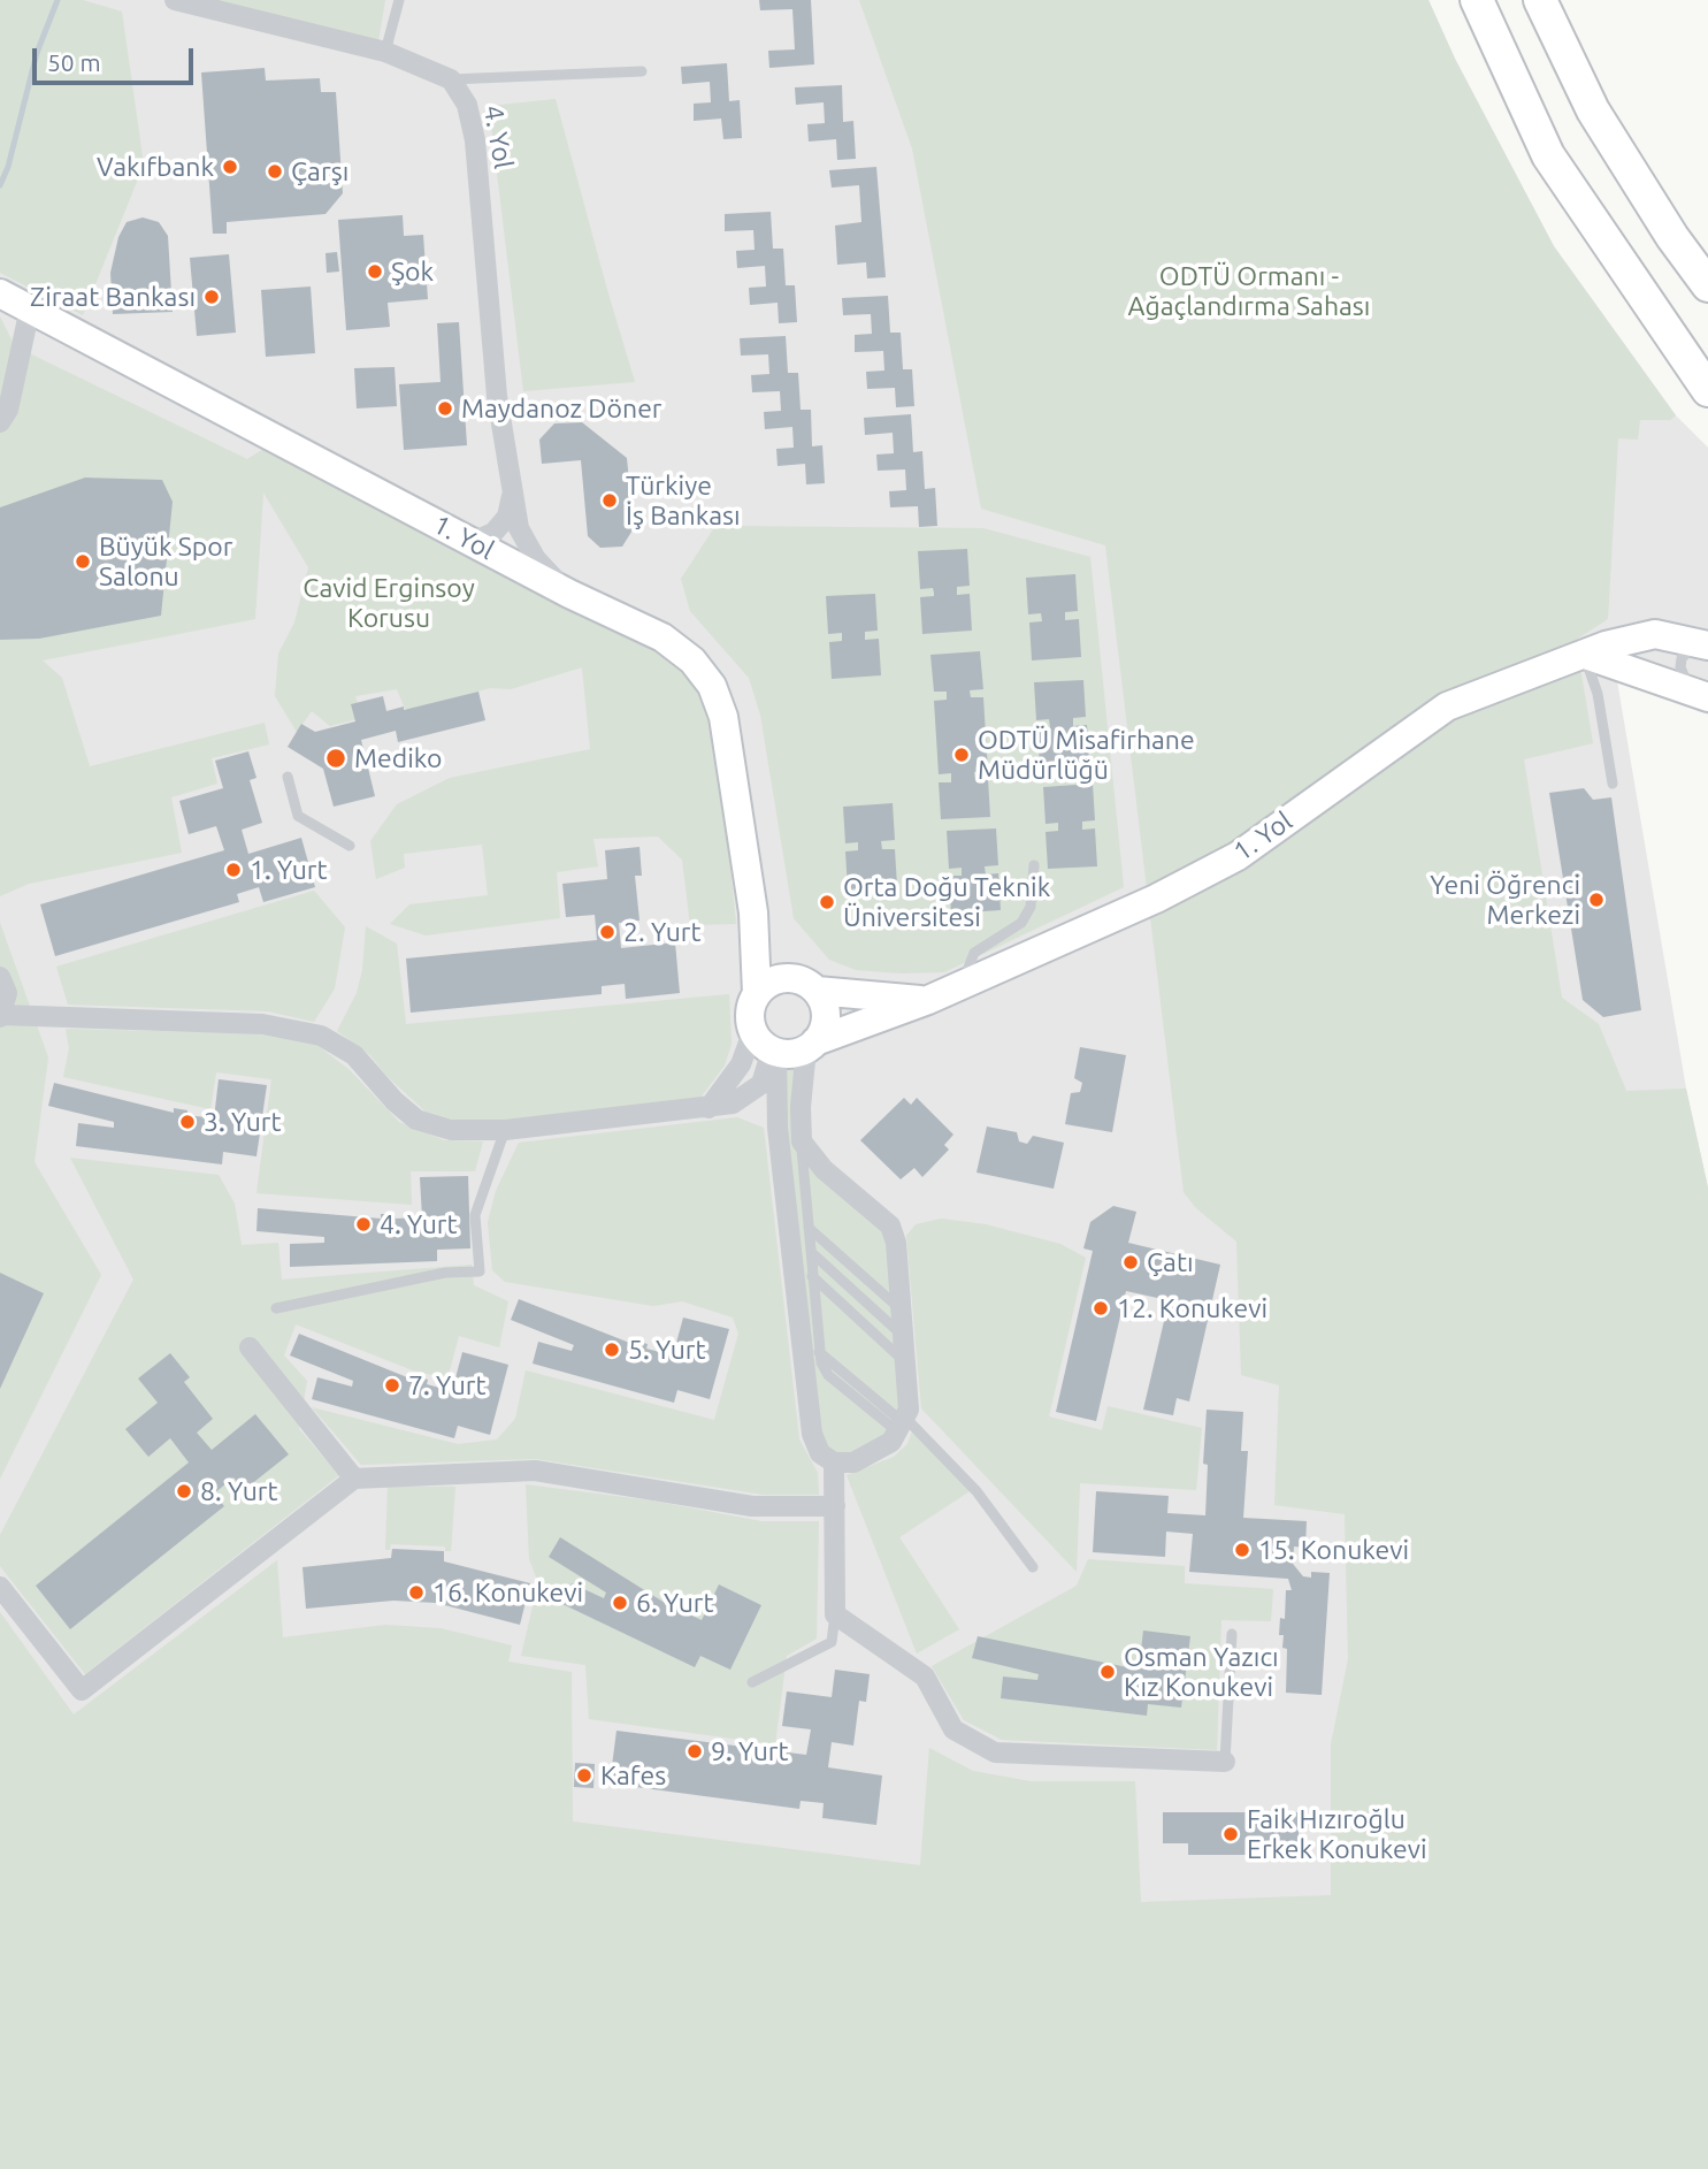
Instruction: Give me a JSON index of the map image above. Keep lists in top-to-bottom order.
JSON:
{
  "streets": {
    "street": ["4. Yol", "1. Yol"]
  },
  "crossings": [
    ["4. Yol", "1. Yol"]
  ],
  "parks": ["ODTÜ Ormanı - Ağaçlandırma Sahası", "Cavid Erginsoy Korusu"],
  "places": [
    "Vakıfbank",
    "Çarşı",
    "Şok",
    "Ziraat Bankası",
    "Maydanoz Döner",
    "Türkiye İş Bankası",
    "Büyük Spor Salonu",
    "ODTÜ Misafirhane Müdürlüğü",
    "Mediko",
    "1. Yurt",
    "Yeni Öğrenci Merkezi",
    "Orta Doğu Teknik Üniversitesi",
    "2. Yurt",
    "3. Yurt",
    "4. Yurt",
    "Çatı",
    "12. Konukevi",
    "5. Yurt",
    "7. Yurt",
    "8. Yurt",
    "15. Konukevi",
    "16. Konukevi",
    "6. Yurt",
    "Osman Yazıcı Kız Konukevi",
    "9. Yurt",
    "Kafes",
    "Faik Hızıroğlu Erkek Konukevi"
  ],
  "scale_bar": "50 m"
}
